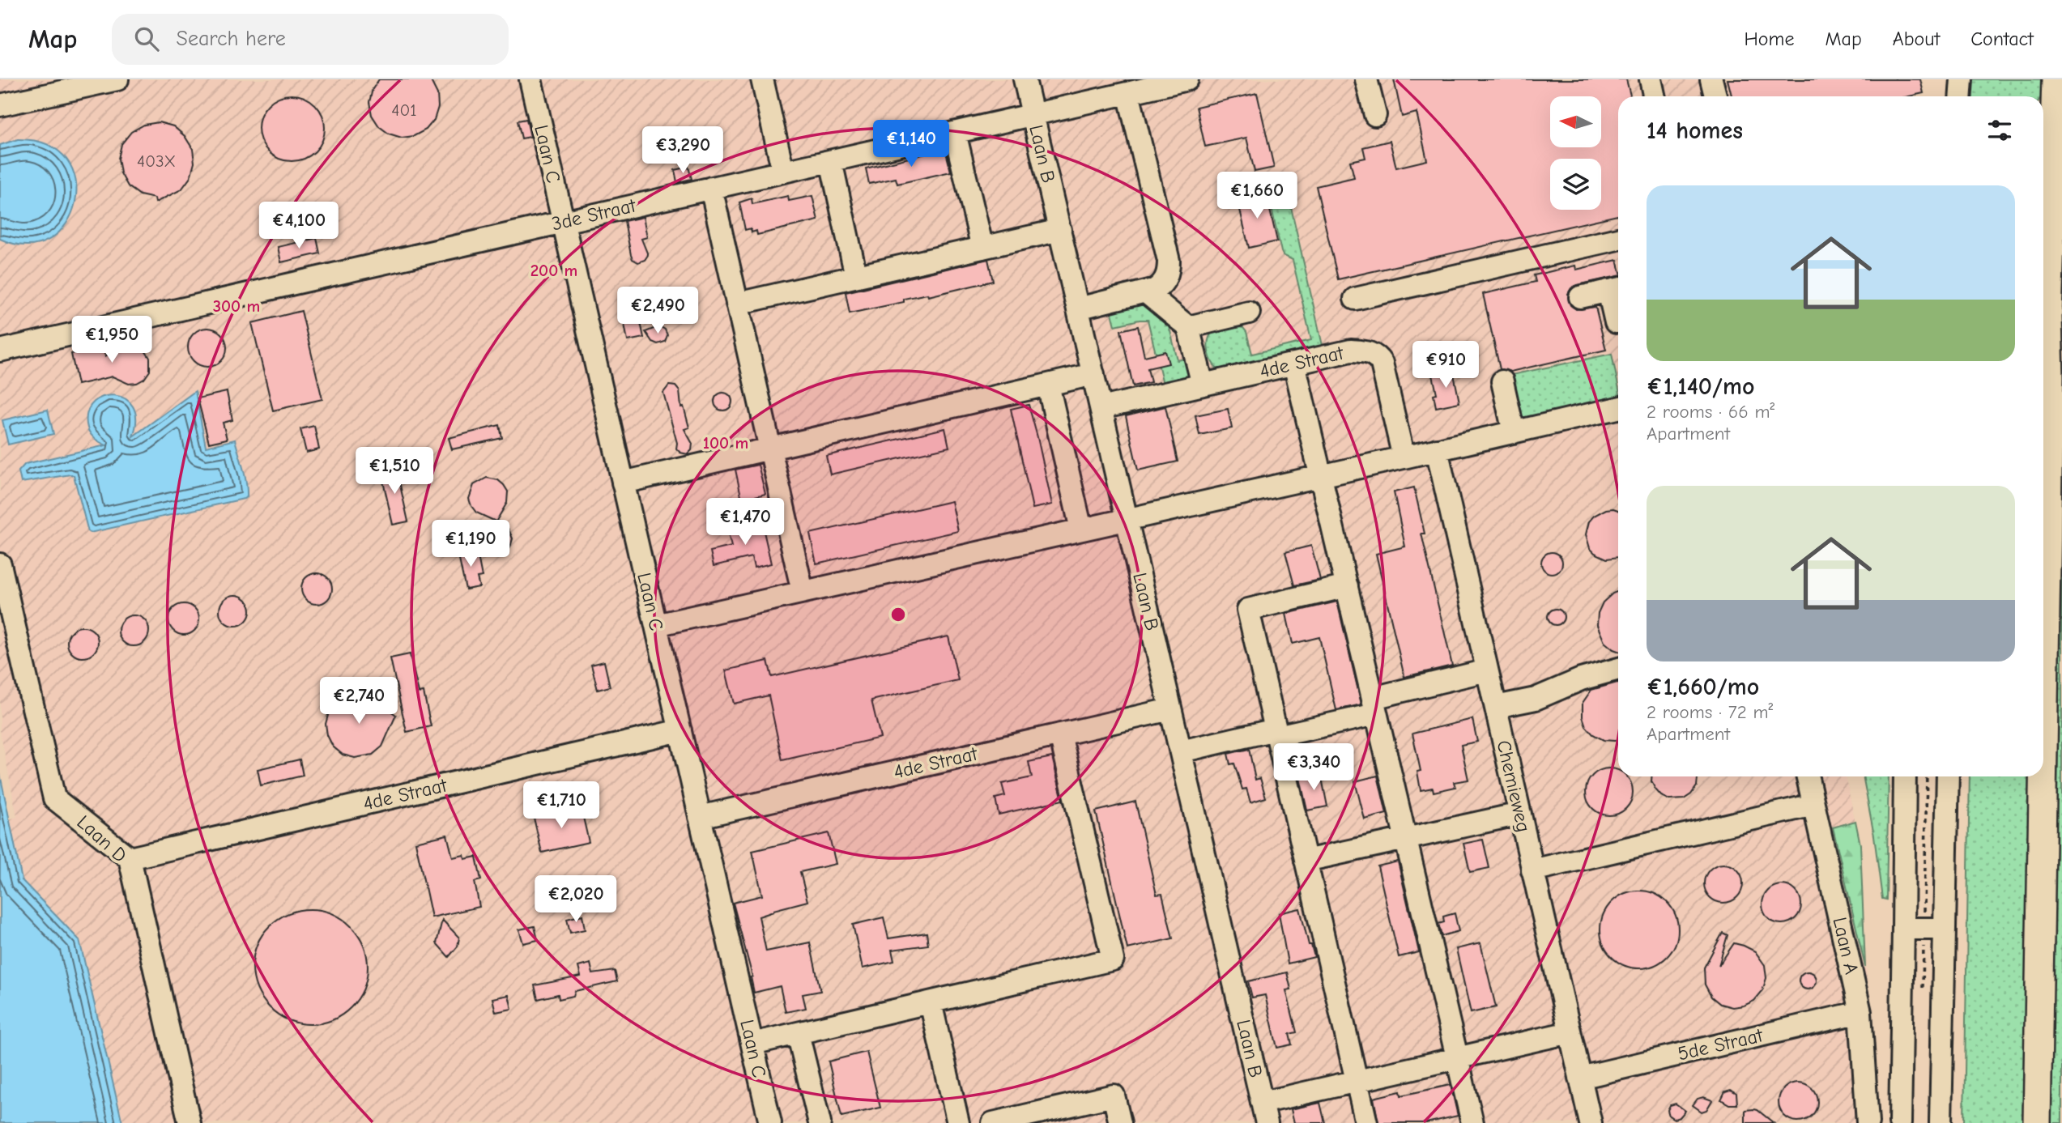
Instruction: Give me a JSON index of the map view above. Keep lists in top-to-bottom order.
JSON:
{
  "streets": {
    "lane": [
      "Laan C",
      "Laan B",
      "3de Straat",
      "4de Straat",
      "Chemieweg",
      "Laan D",
      "Laan A",
      "5de Straat"
    ]
  },
  "crossings": [
    ["Laan C", "3de Straat"],
    ["Laan C", "4de Straat"],
    ["Laan B", "3de Straat"],
    ["Laan B", "4de Straat"],
    ["4de Straat", "Laan D"],
    ["Chemieweg", "5de Straat"],
    ["Laan A", "5de Straat"]
  ],
  "house_numbers": ["401", "403X"],
  "north": "left",
  "page": {
    "header": "Map",
    "search": "Search here",
    "nav": [
      "Home",
      "Map",
      "About",
      "Contact"
    ],
    "heading": "14 homes",
    "price": [
      "€1,140",
      "€3,290",
      "€1,660",
      "€4,100",
      "€2,490",
      "€1,950",
      "€910",
      "€1,510",
      "€1,470",
      "€1,190",
      "€2,740",
      "€3,340",
      "€1,710",
      "€2,020"
    ],
    "list": [
      {
        "name": "€1,140/mo",
        "note": "2 rooms · 66 m² · Apartment"
      },
      {
        "name": "€1,660/mo",
        "note": "2 rooms · 72 m² · Apartment"
      }
    ]
  },
  "rings": ["200 m", "300 m", "100 m"]
}
